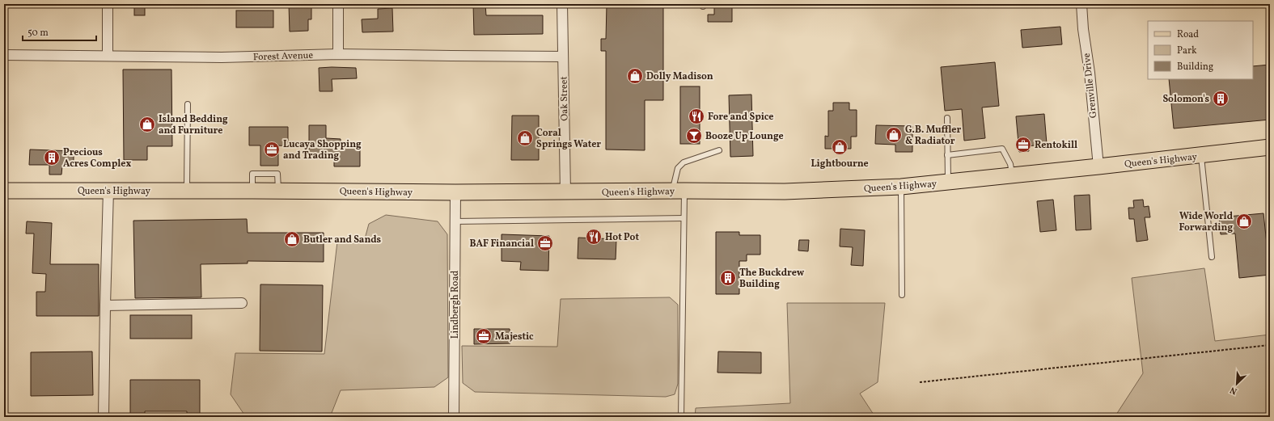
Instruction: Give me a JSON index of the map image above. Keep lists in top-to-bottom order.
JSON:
{
  "streets": {
    "main road": ["Queen's Highway"],
    "street": [
      "Forest Avenue",
      "Grenville Drive",
      "Oak Street",
      "Lindbergh Road"
    ]
  },
  "crossings": [
    ["Forest Avenue", "Oak Street"],
    ["Grenville Drive", "Queen's Highway"],
    ["Oak Street", "Queen's Highway"],
    ["Queen's Highway", "Lindbergh Road"]
  ],
  "places": {
    "shop": [
      "Dolly Madison",
      "Island Bedding and Furniture",
      "G.B. Muffler & Radiator",
      "Coral Springs Water",
      "Lightbourne",
      "Wide World Forwarding",
      "Butler and Sands"
    ],
    "building": ["Solomon's", "Precious Acres Complex", "The Buckdrew Building"],
    "restaurant": ["Fore and Spice", "Hot Pot"],
    "bar": ["Booze Up Lounge"],
    "office": [
      "Rentokill",
      "Lucaya Shopping and Trading",
      "BAF Financial",
      "Majestic"
    ]
  },
  "legend": ["Road", "Park", "Building"],
  "scale_bar": "50 m",
  "north": "bottom left"
}
